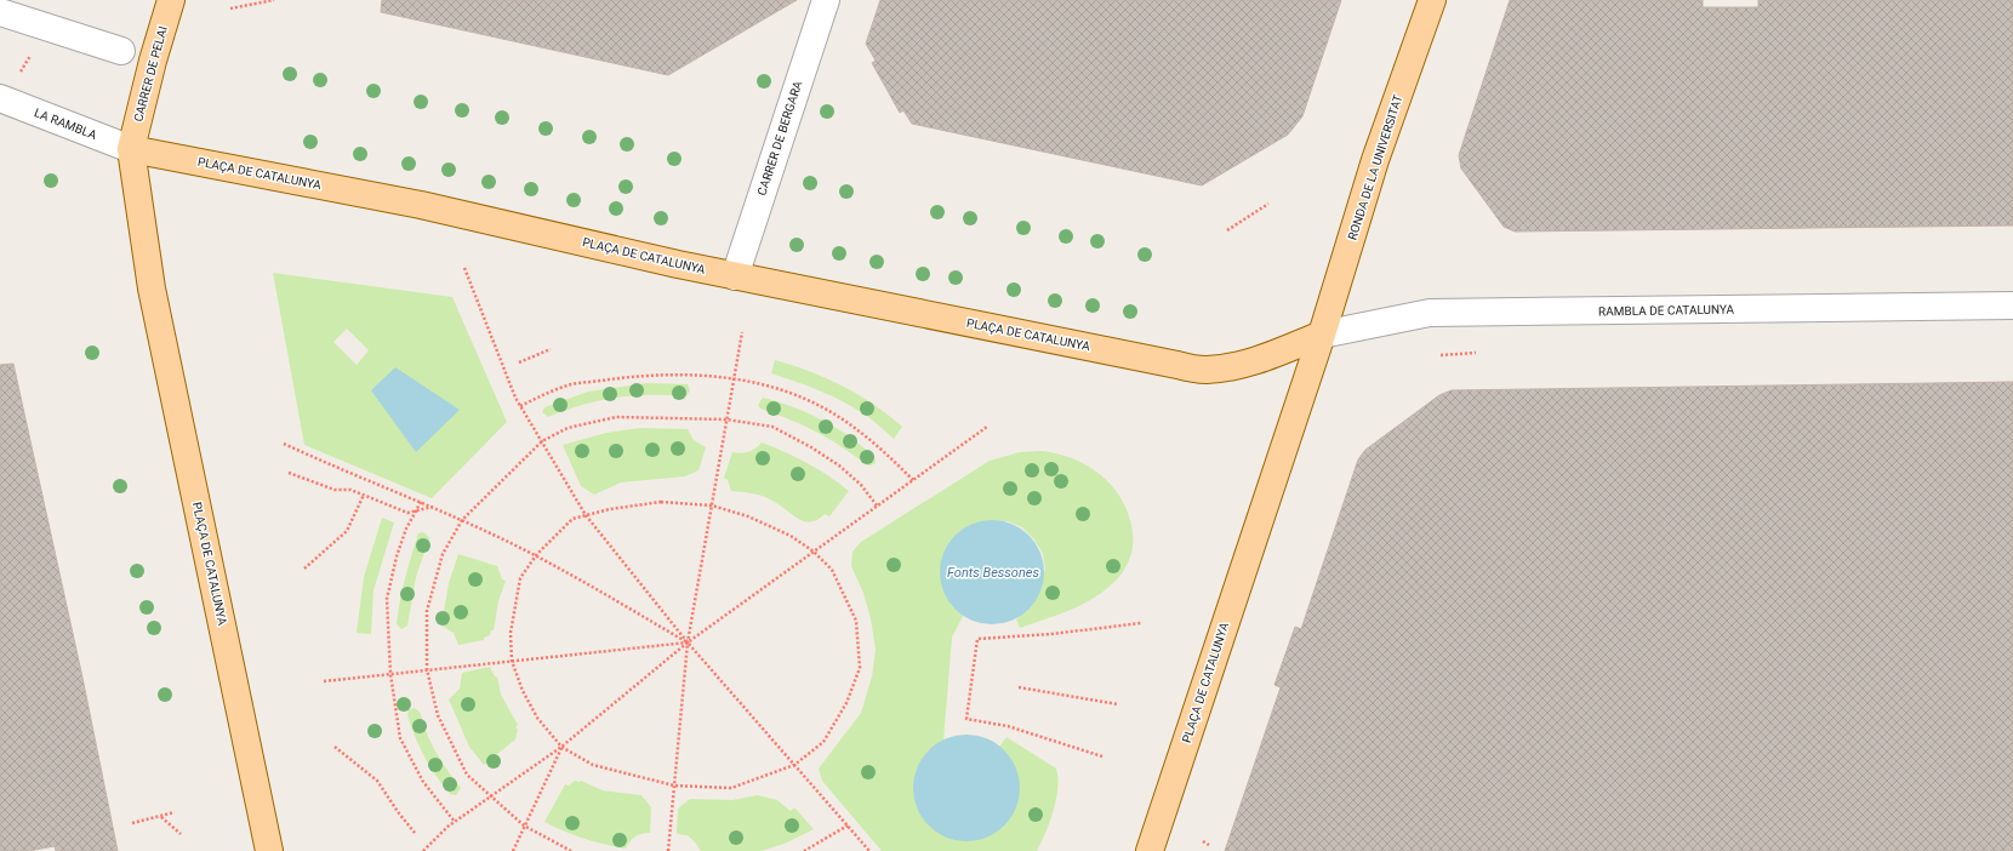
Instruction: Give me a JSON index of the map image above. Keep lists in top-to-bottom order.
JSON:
{
  "streets": {
    "main road": ["CARRER DE PELAI", "RONDA DE LA UNIVERSITAT", "PLAÇA DE CATALUNYA"],
    "street": ["LA RAMBLA", "CARRER DE BERGARA", "RAMBLA DE CATALUNYA"]
  },
  "crossings": [
    ["CARRER DE PELAI", "LA RAMBLA"],
    ["CARRER DE PELAI", "PLAÇA DE CATALUNYA"],
    ["LA RAMBLA", "PLAÇA DE CATALUNYA"],
    ["CARRER DE BERGARA", "PLAÇA DE CATALUNYA"],
    ["RONDA DE LA UNIVERSITAT", "PLAÇA DE CATALUNYA"],
    ["RONDA DE LA UNIVERSITAT", "RAMBLA DE CATALUNYA"],
    ["PLAÇA DE CATALUNYA", "RAMBLA DE CATALUNYA"]
  ],
  "water": ["Fonts Bessones"]
}
